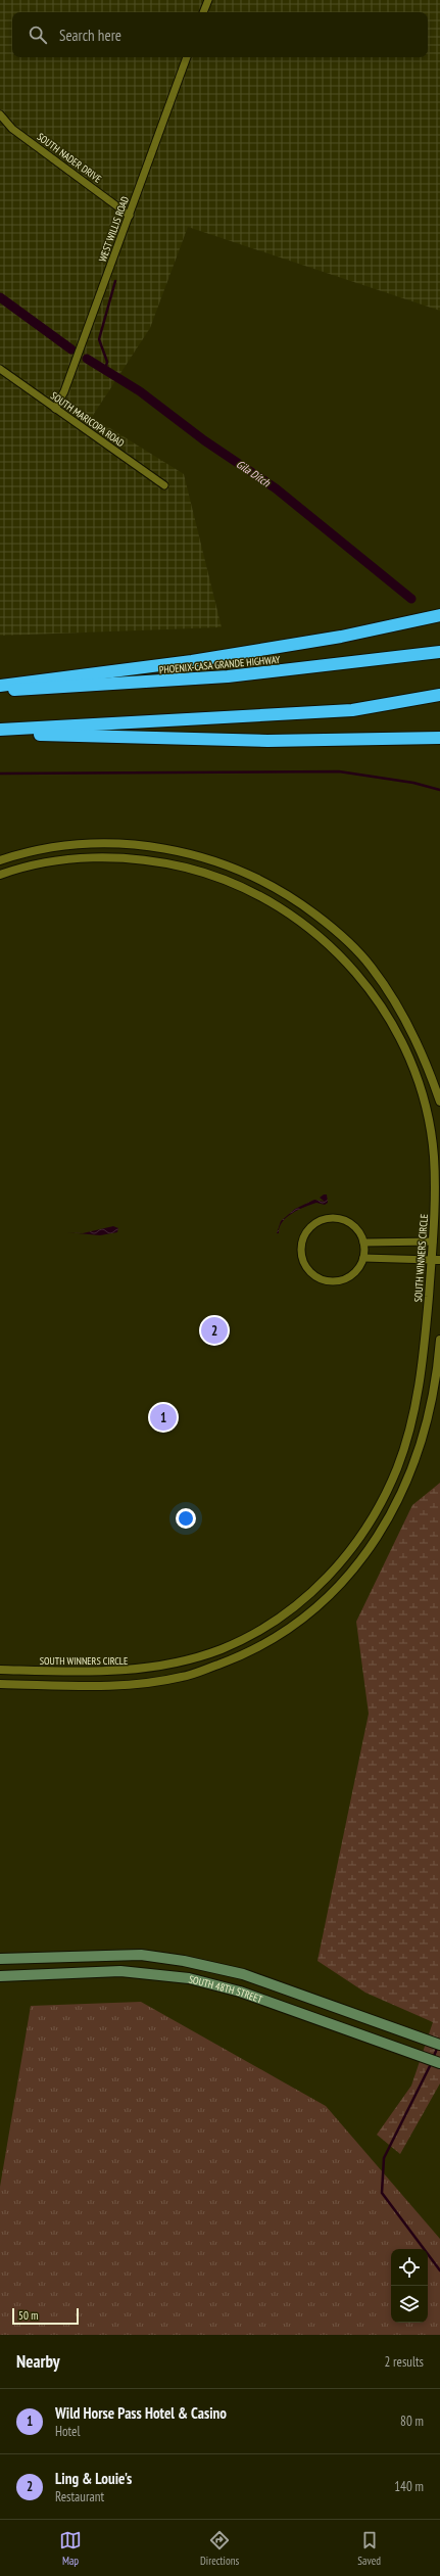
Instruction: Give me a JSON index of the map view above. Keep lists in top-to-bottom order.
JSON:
{
  "streets": {
    "highway": ["PHOENIX-CASA GRANDE HIGHWAY"],
    "main road": ["SOUTH 48TH STREET"],
    "street": [
      "SOUTH NADER DRIVE",
      "WEST WILLIS ROAD",
      "SOUTH MARICOPA ROAD",
      "SOUTH WINNERS CIRCLE"
    ]
  },
  "crossings": [
    ["SOUTH NADER DRIVE", "WEST WILLIS ROAD"],
    ["WEST WILLIS ROAD", "SOUTH MARICOPA ROAD"]
  ],
  "water": ["Gila Ditch"],
  "scale_bar": "50 m",
  "page": {
    "search": "Search here",
    "pins": ["2", "1"],
    "scale": "50 m",
    "heading": ["Nearby", "2 results"],
    "list": [
      {
        "mark": "1",
        "name": "Wild Horse Pass Hotel & Casino",
        "note": "Hotel",
        "value": "80 m"
      },
      {
        "mark": "2",
        "name": "Ling & Louie's",
        "note": "Restaurant",
        "value": "140 m"
      }
    ],
    "nav": ["Map", "Directions", "Saved"]
  }
}
